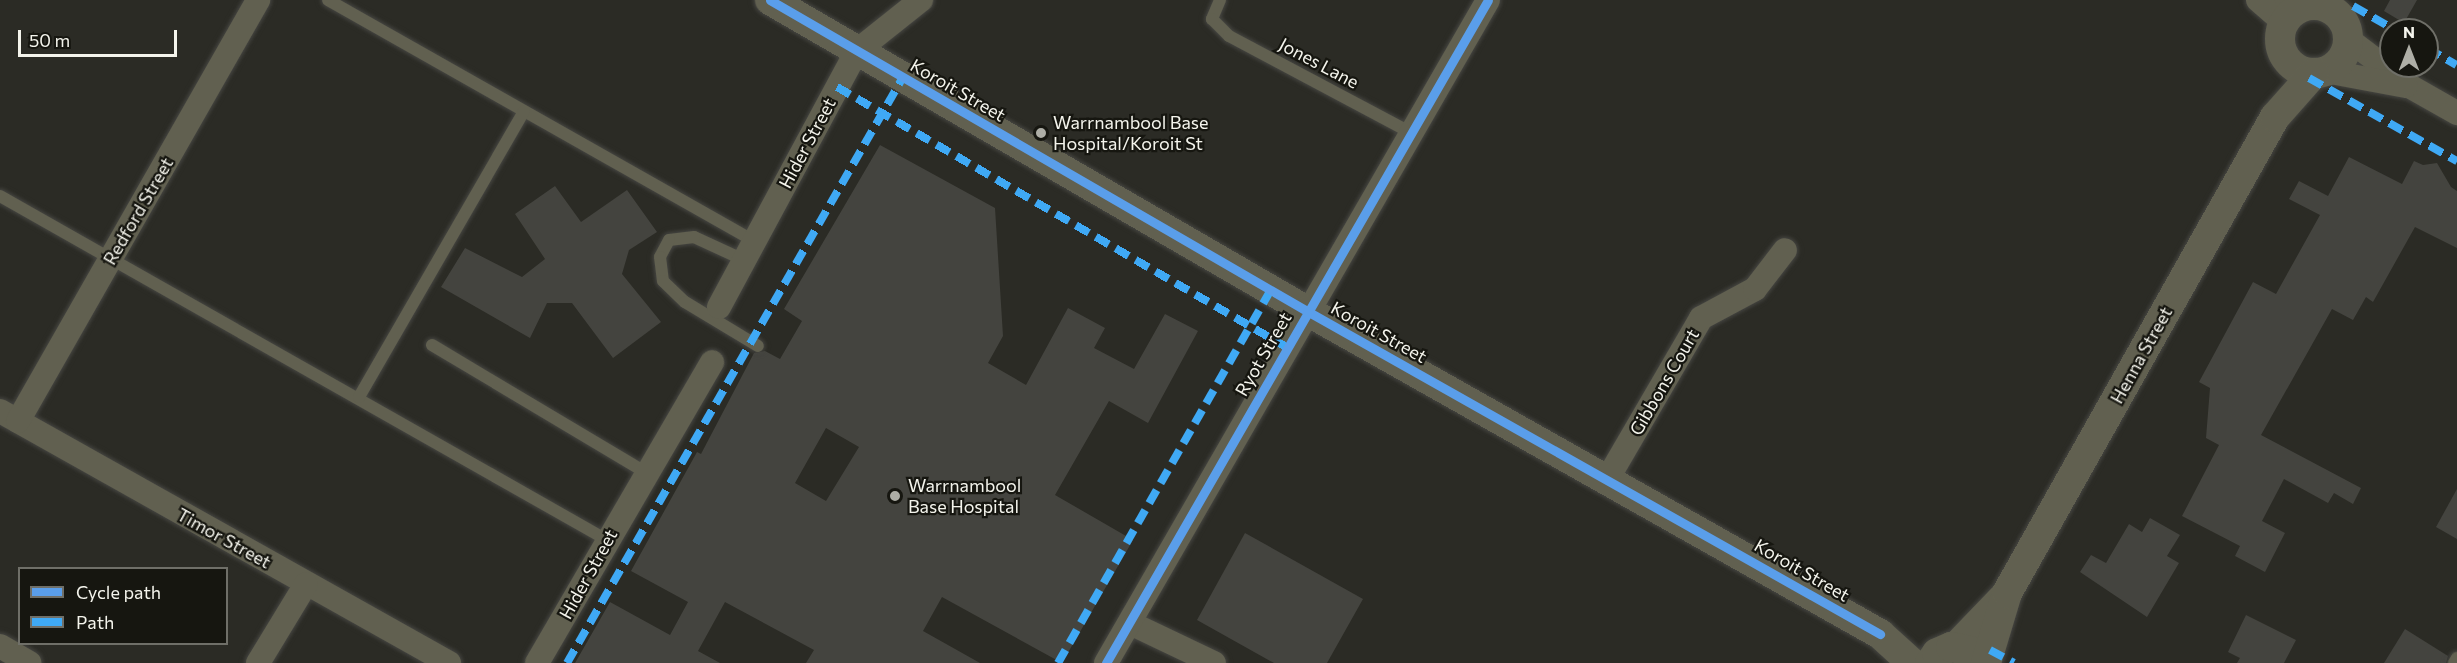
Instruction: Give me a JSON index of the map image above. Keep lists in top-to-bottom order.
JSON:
{
  "streets": {
    "street": [
      "Koroit Street",
      "Hider Street",
      "Redford Street",
      "Ryot Street",
      "Henna Street",
      "Gibbons Court",
      "Timor Street"
    ],
    "lane": ["Jones Lane"]
  },
  "crossings": [
    ["Jones Lane", "Ryot Street"],
    ["Koroit Street", "Hider Street"],
    ["Koroit Street", "Ryot Street"],
    ["Koroit Street", "Henna Street"],
    ["Koroit Street", "Gibbons Court"],
    ["Redford Street", "Timor Street"]
  ],
  "places": ["Warrnambool Base Hospital/Koroit St", "Warrnambool Base Hospital"],
  "legend": ["Cycle path", "Path"],
  "scale_bar": "50 m",
  "north": "top"
}
